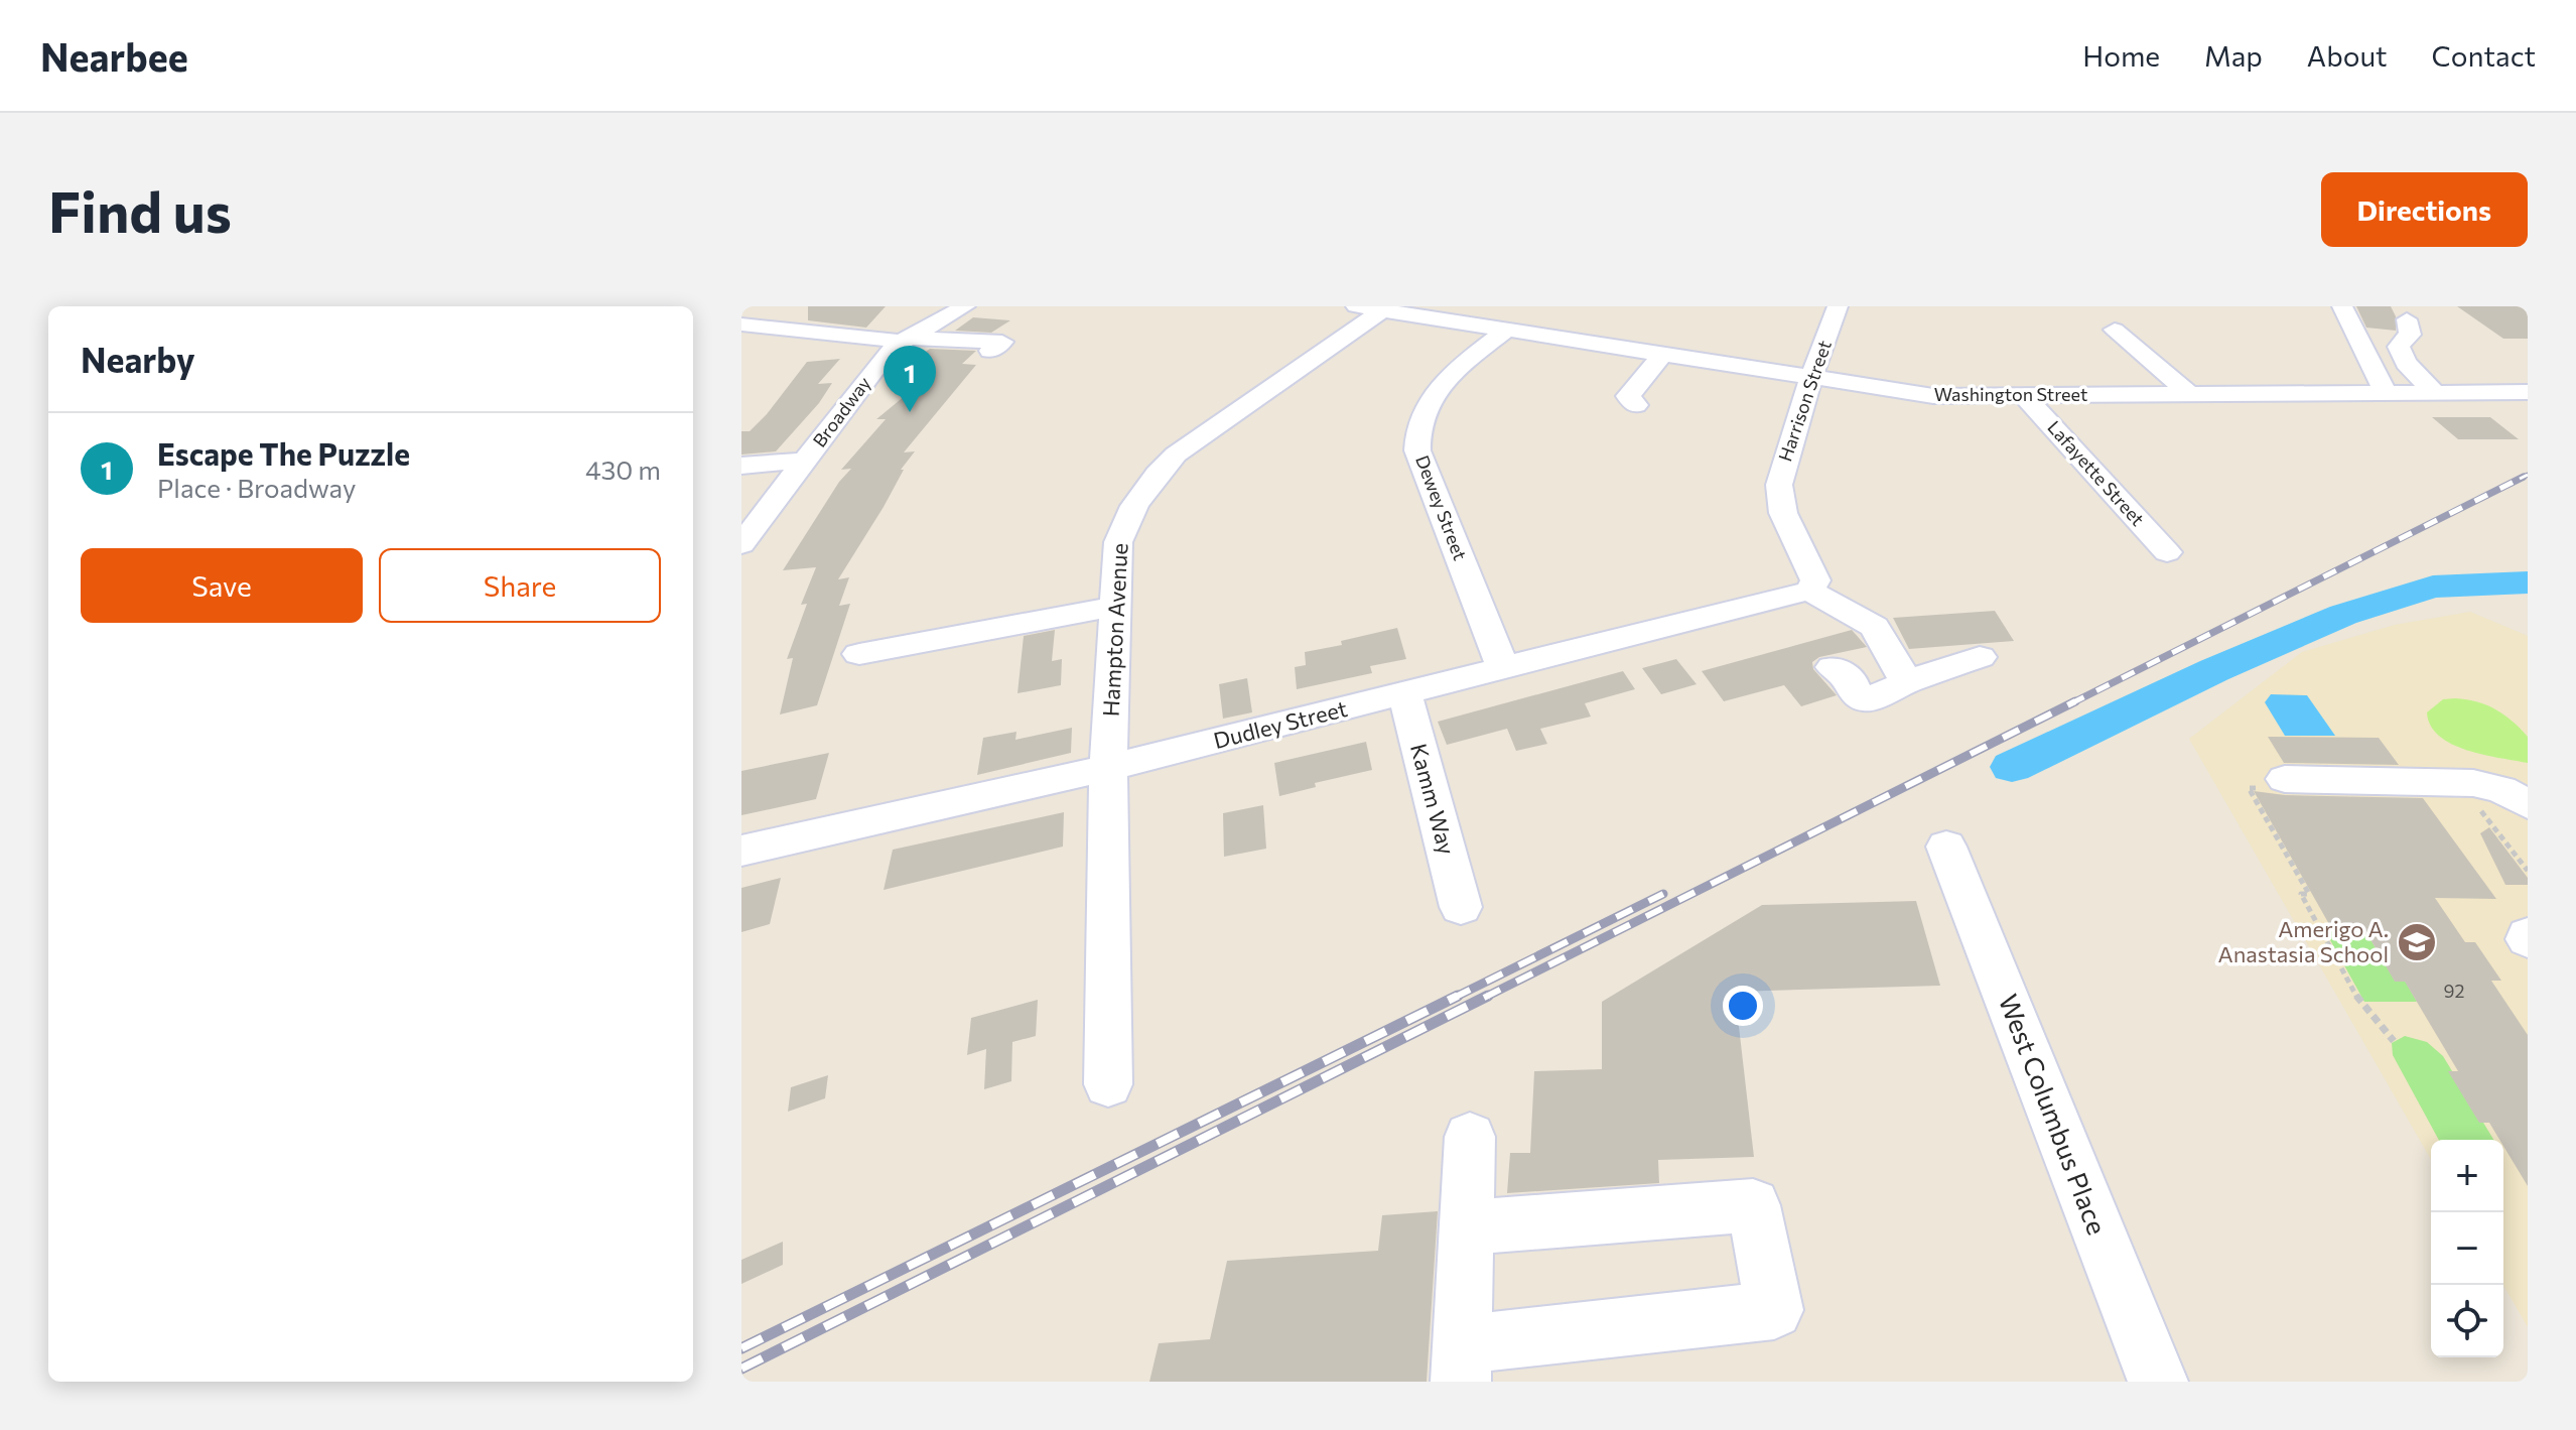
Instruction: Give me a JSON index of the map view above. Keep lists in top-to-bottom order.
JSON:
{
  "streets": {
    "street": [
      "Washington Street",
      "Harrison Street",
      "Broadway",
      "Lafayette Street",
      "Dewey Street",
      "Hampton Avenue",
      "Dudley Street",
      "Kamm Way",
      "West Columbus Place"
    ]
  },
  "crossings": [
    ["Washington Street", "Harrison Street"],
    ["Washington Street", "Lafayette Street"],
    ["Washington Street", "Dewey Street"],
    ["Washington Street", "Hampton Avenue"],
    ["Harrison Street", "Dudley Street"],
    ["Dewey Street", "Dudley Street"],
    ["Hampton Avenue", "Dudley Street"],
    ["Dudley Street", "Kamm Way"]
  ],
  "places": {
    "school or university": ["Amerigo A. Anastasia School"]
  },
  "house_numbers": ["92"],
  "page": {
    "header": "Nearbee",
    "nav": [
      "Home",
      "Map",
      "About",
      "Contact"
    ],
    "buttons": [
      "Directions",
      ["Save", "Share"]
    ],
    "title": "Find us",
    "heading": "Nearby",
    "pins": "1",
    "list": [
      {
        "mark": "1",
        "name": "Escape The Puzzle",
        "note": "Place · Broadway",
        "value": "430 m"
      }
    ],
    "map_buttons": ["+", "−"]
  }
}
